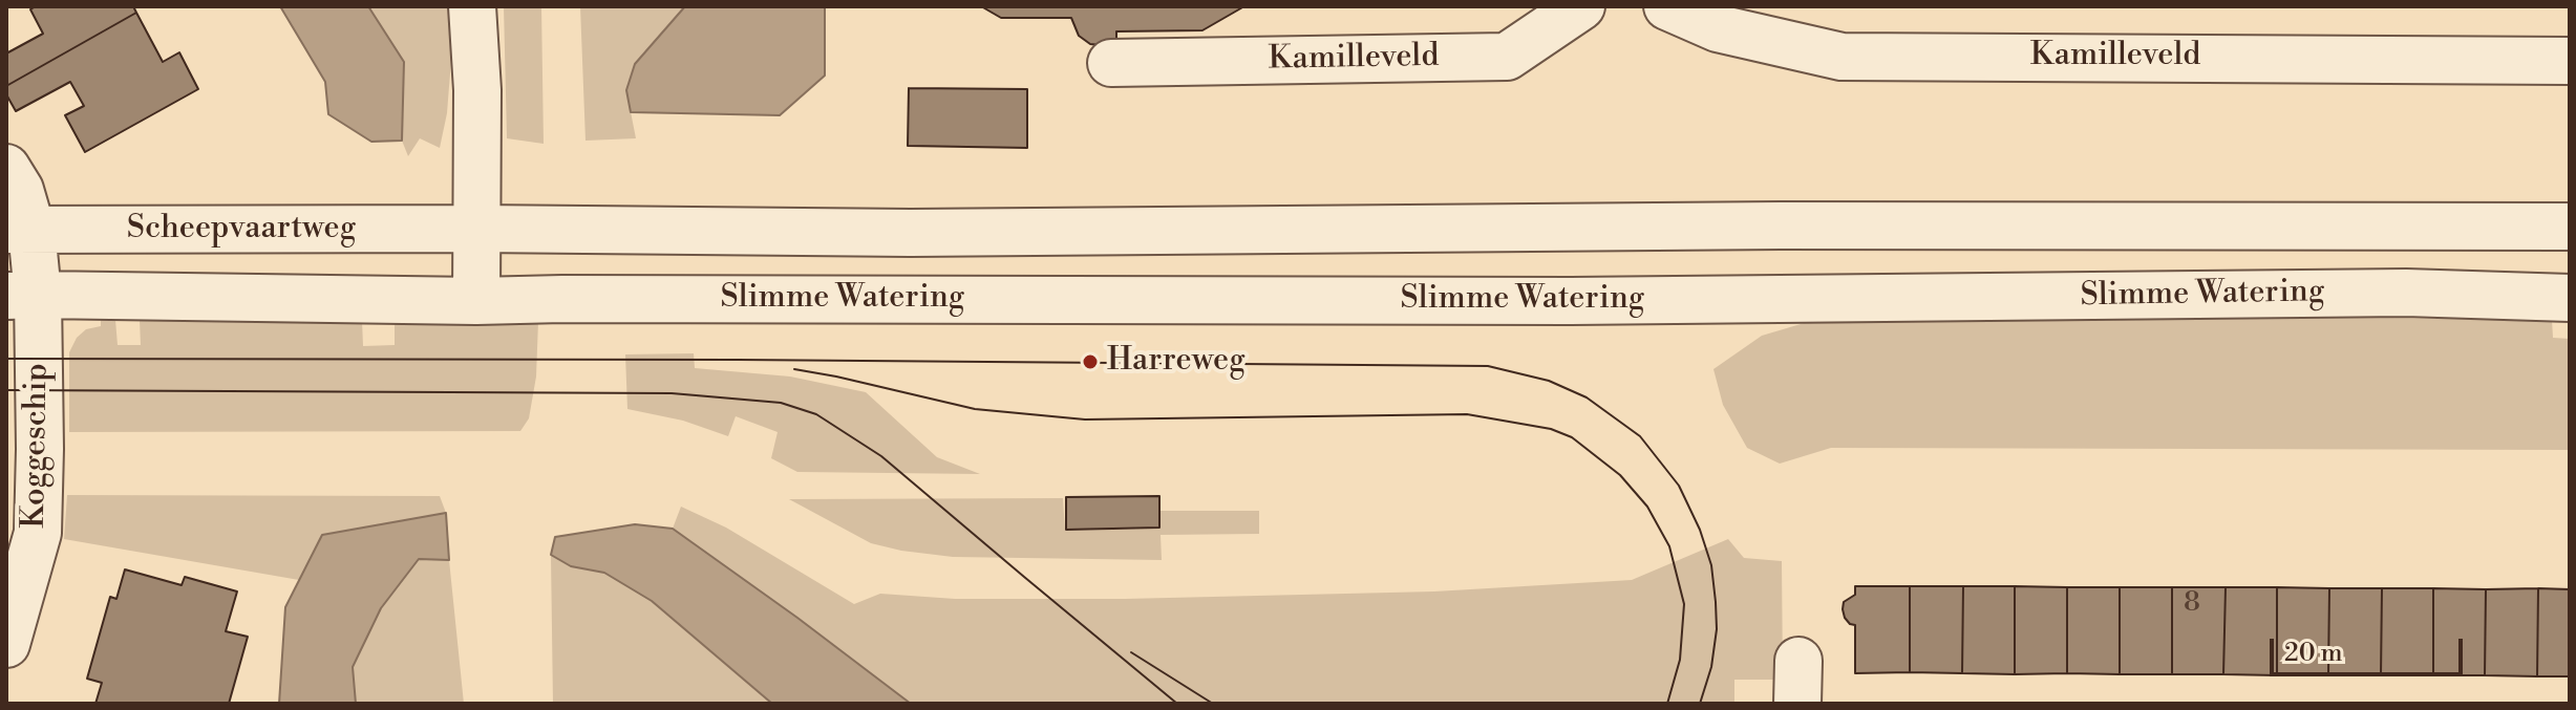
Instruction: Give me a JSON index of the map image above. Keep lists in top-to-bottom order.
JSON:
{
  "streets": {
    "street": [
      "Kamilleveld",
      "Scheepvaartweg",
      "Slimme Watering",
      "Koggeschip"
    ]
  },
  "crossings": [
    ["Scheepvaartweg", "Slimme Watering"],
    ["Scheepvaartweg", "Koggeschip"]
  ],
  "places": ["Harreweg"],
  "house_numbers": ["8"],
  "scale_bar": "20 m"
}
